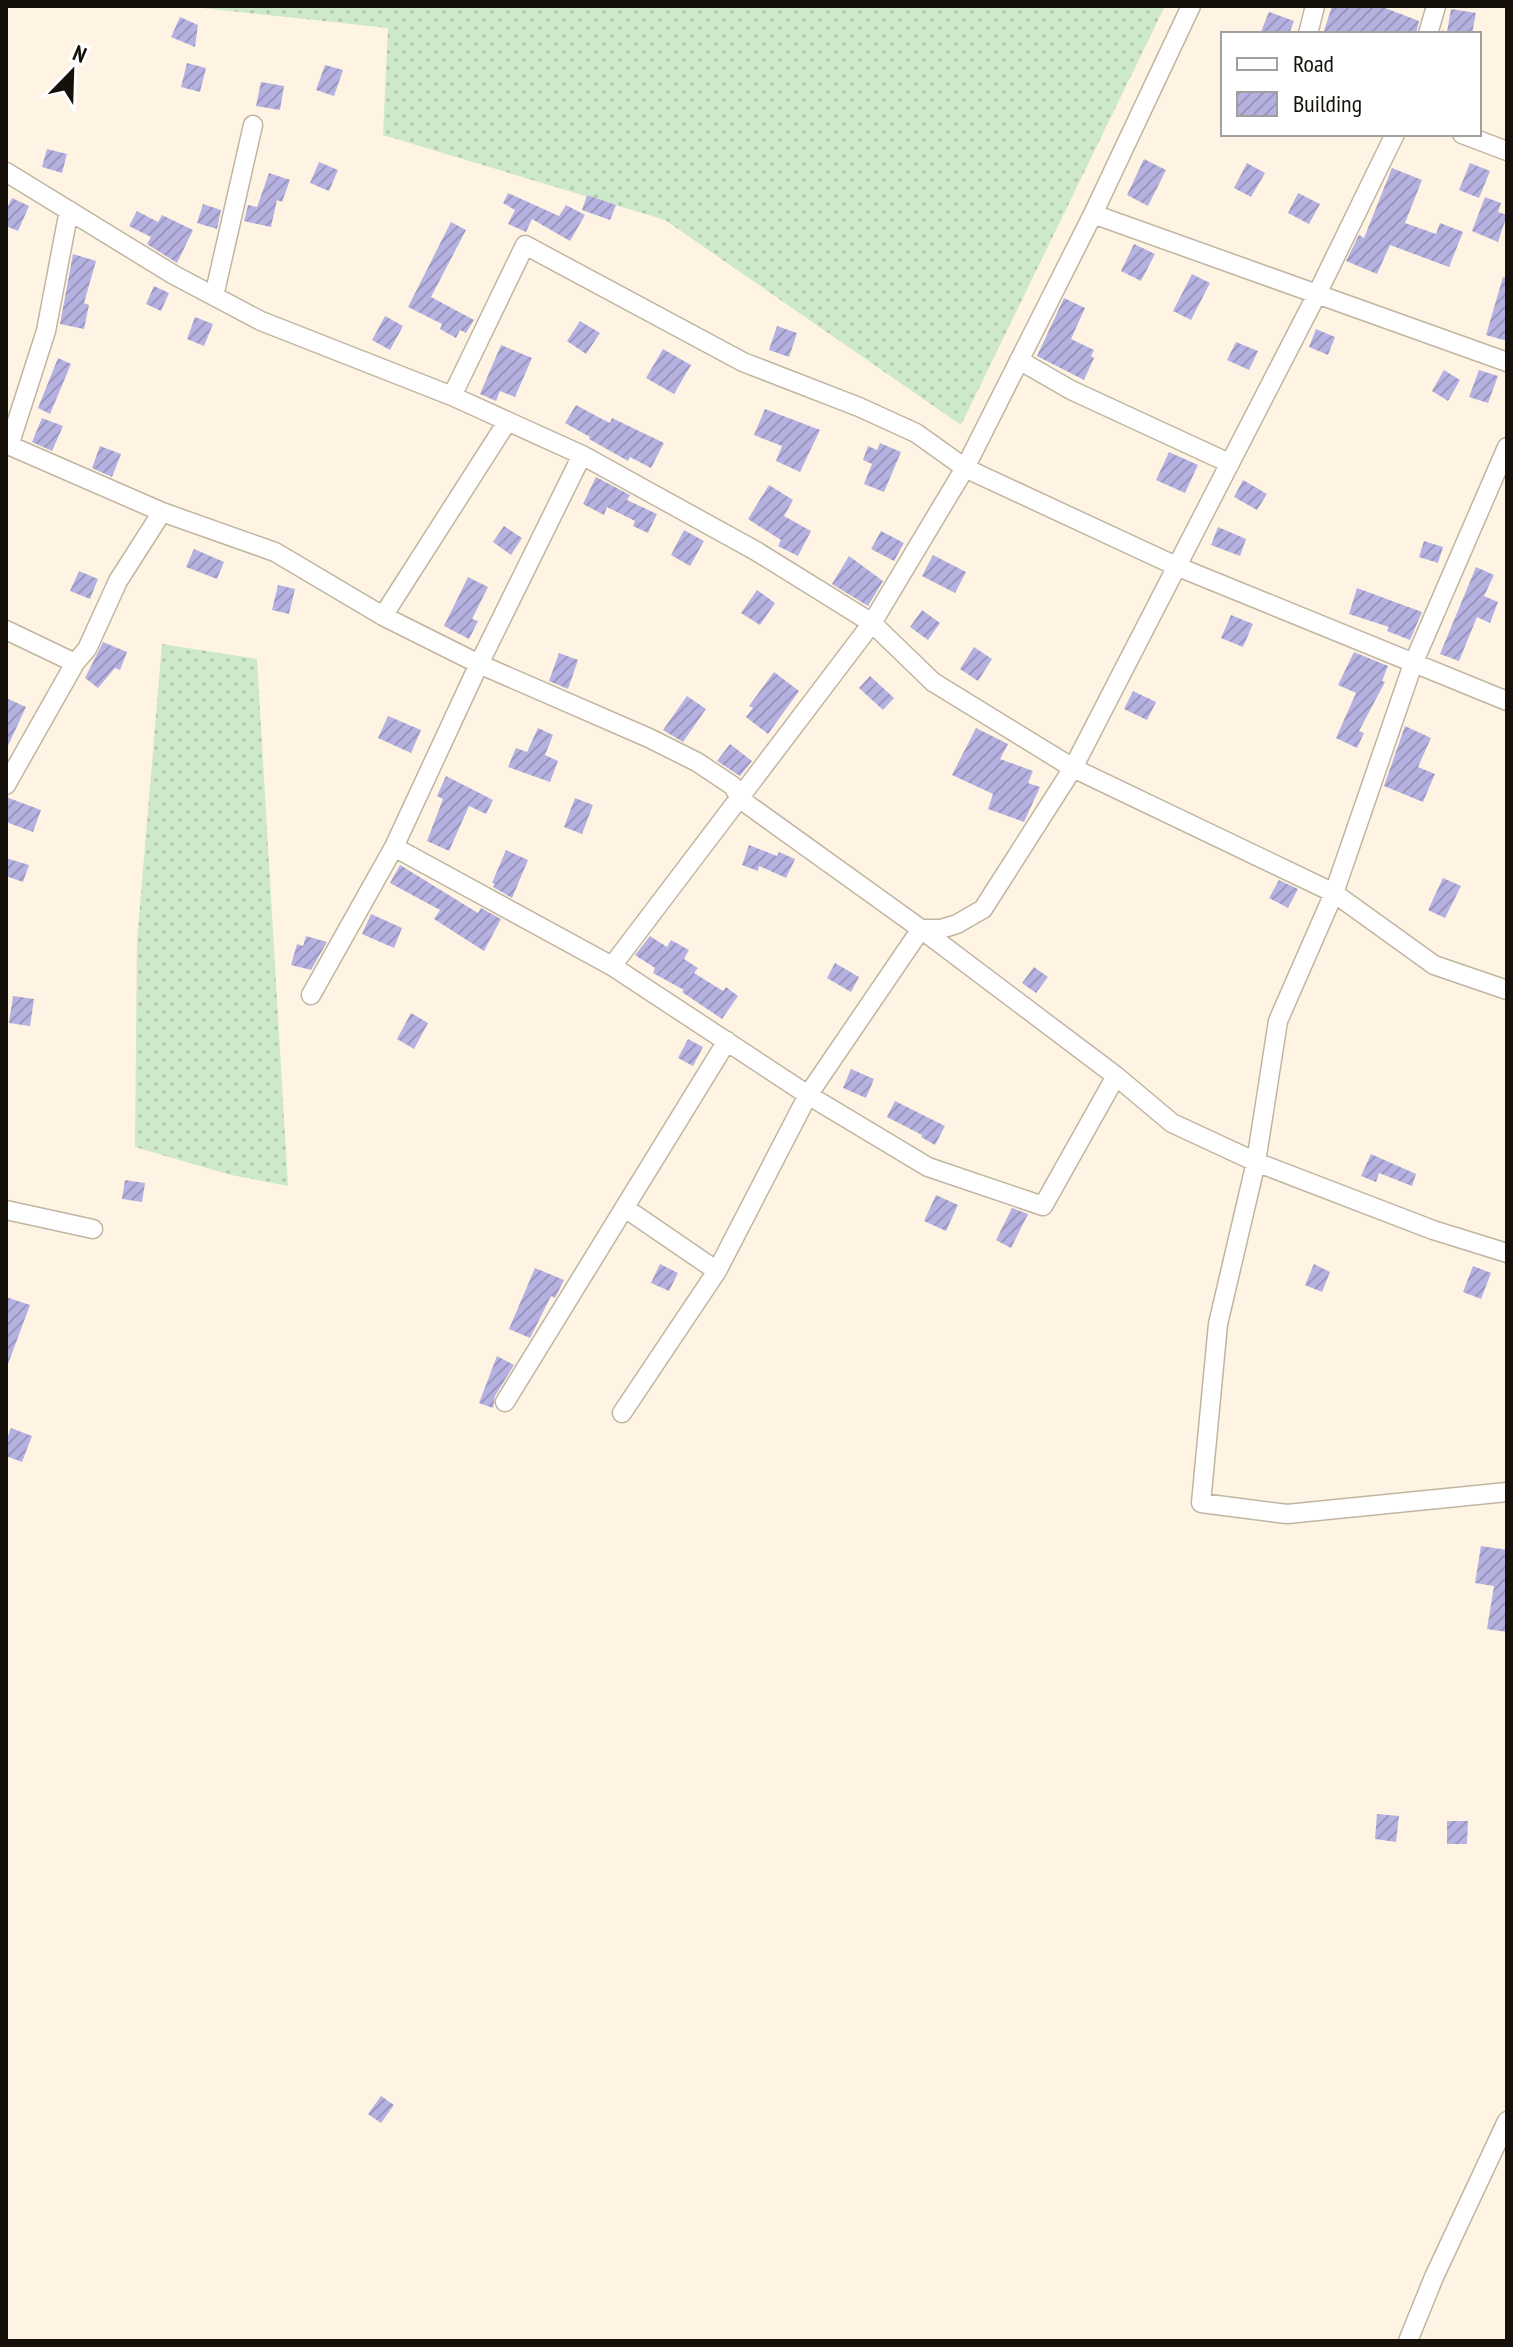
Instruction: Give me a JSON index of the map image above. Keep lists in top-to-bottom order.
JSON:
{
  "legend": ["Road", "Building"],
  "north": "top right"
}
